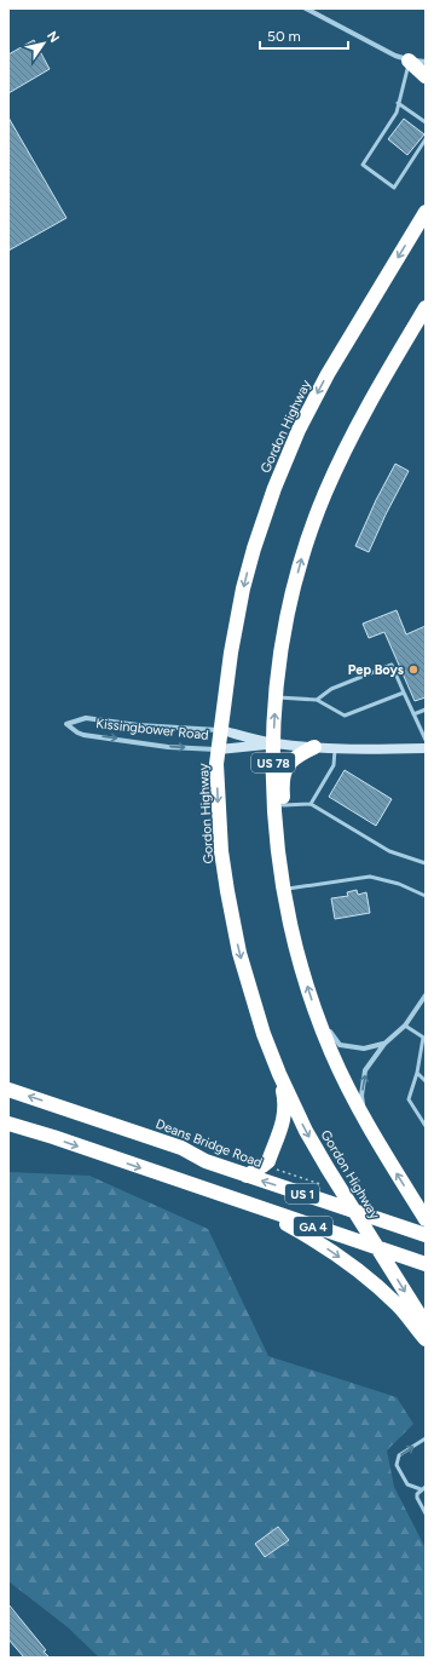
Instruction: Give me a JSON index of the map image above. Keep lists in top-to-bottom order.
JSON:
{
  "streets": {
    "highway": [
      "Gordon Highway",
      "US 78",
      "Deans Bridge Road",
      "US 1",
      "GA 4"
    ],
    "street": ["Kissingbower Road"]
  },
  "crossings": [
    ["Gordon Highway", "Kissingbower Road"],
    ["Gordon Highway", "Deans Bridge Road"],
    ["Gordon Highway", "GA 4"],
    ["Kissingbower Road", "US 78"],
    ["US 1", "GA 4"]
  ],
  "places": ["Pep Boys"],
  "scale_bar": "50 m",
  "north": "top right"
}
